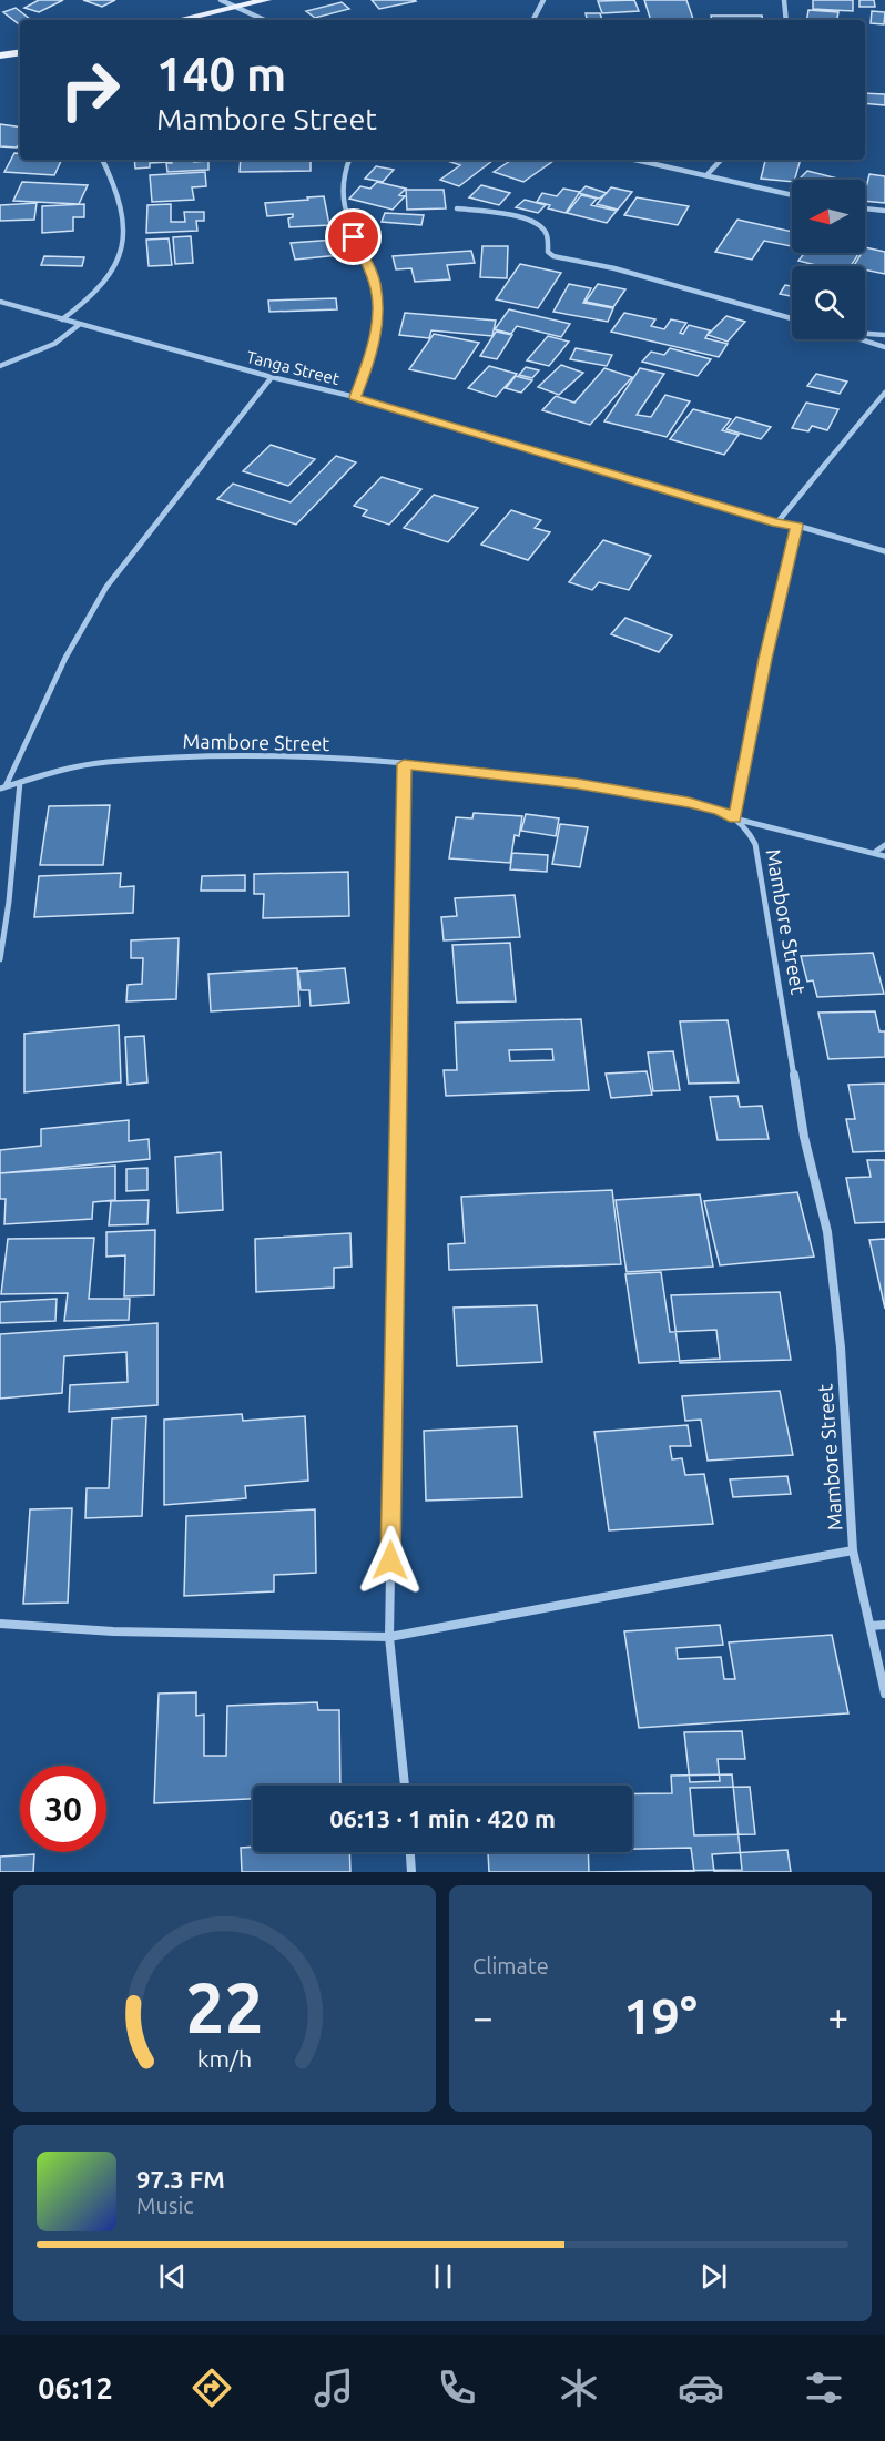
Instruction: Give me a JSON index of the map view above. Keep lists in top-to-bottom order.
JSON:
{
  "streets": {
    "street": ["Tanga Street", "Mambore Street"]
  },
  "north": "left",
  "page": {
    "turn": ["140 m", "Mambore Street"],
    "limit": "30",
    "trip": "06:13 · 1 min · 420 m",
    "tile": "Climate",
    "heat": ["−", "19°", "+"],
    "song": ["97.3 FM", "Music"],
    "tabs": "06:12",
    "gauge": ["22", "km/h"]
  }
}
